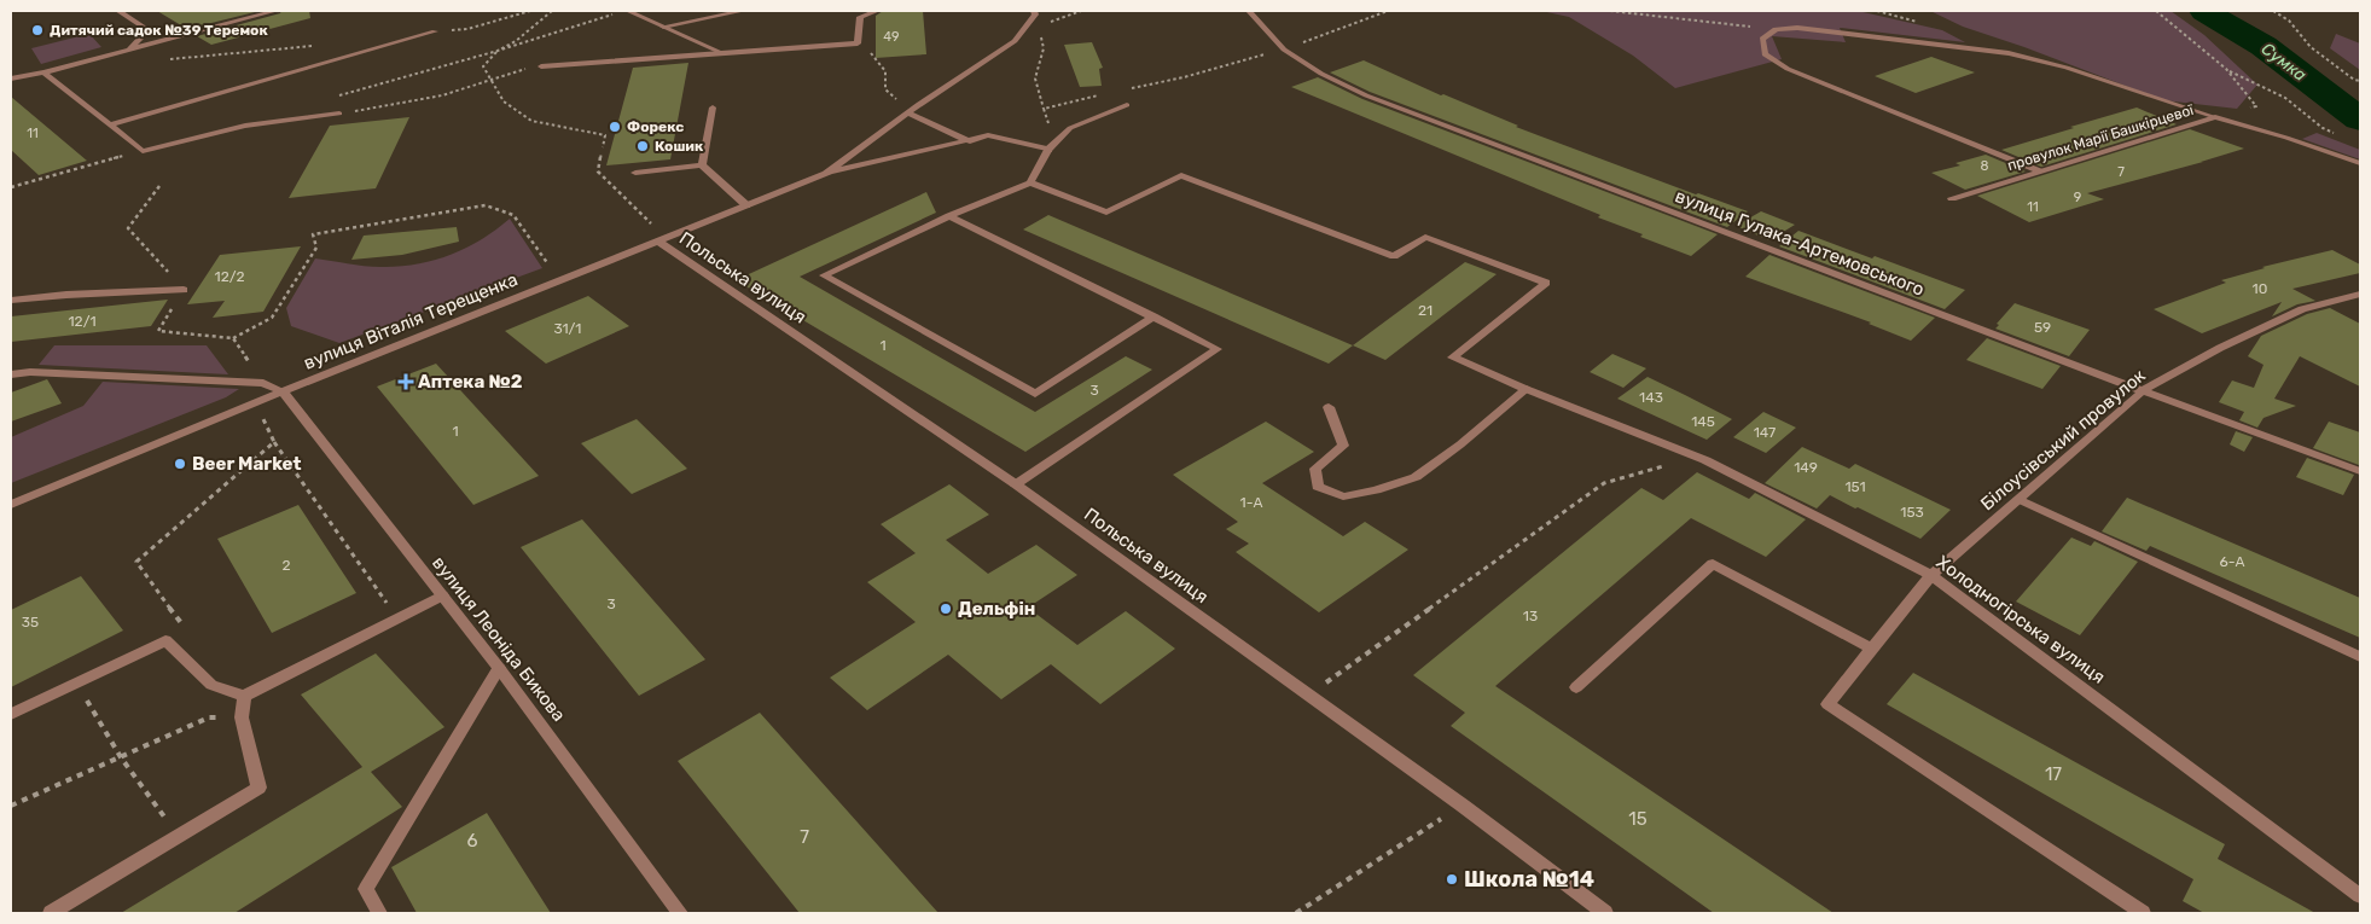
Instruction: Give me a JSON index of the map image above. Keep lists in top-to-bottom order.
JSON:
{
  "streets": {
    "street": [
      "провулок Марії Башкірцевої",
      "вулиця Гулака-Артемовського",
      "Польська вулиця",
      "вулиця Віталія Терещенка",
      "Білоусівський провулок",
      "Холодногірська вулиця",
      "вулиця Леоніда Бикова"
    ]
  },
  "crossings": [
    ["вулиця Гулака-Артемовського", "Білоусівський провулок"],
    ["Польська вулиця", "вулиця Віталія Терещенка"],
    ["вулиця Віталія Терещенка", "вулиця Леоніда Бикова"],
    ["Білоусівський провулок", "Холодногірська вулиця"]
  ],
  "water": ["Сумка"],
  "places": {
    "other": [
      "Дитячий садок №39 Теремок",
      "Форекс",
      "Кошик",
      "Beer Market",
      "Дельфін",
      "Школа №14"
    ],
    "health": ["Аптека №2"]
  },
  "house_numbers": [
    "49",
    "11",
    "8",
    "7",
    "9",
    "11",
    "12/2",
    "10",
    "21",
    "12/1",
    "59",
    "31/1",
    "1",
    "3",
    "143",
    "145",
    "1",
    "147",
    "149",
    "151",
    "1-А",
    "153",
    "6-А",
    "2",
    "3",
    "13",
    "35",
    "17",
    "15",
    "7",
    "6"
  ]
}
